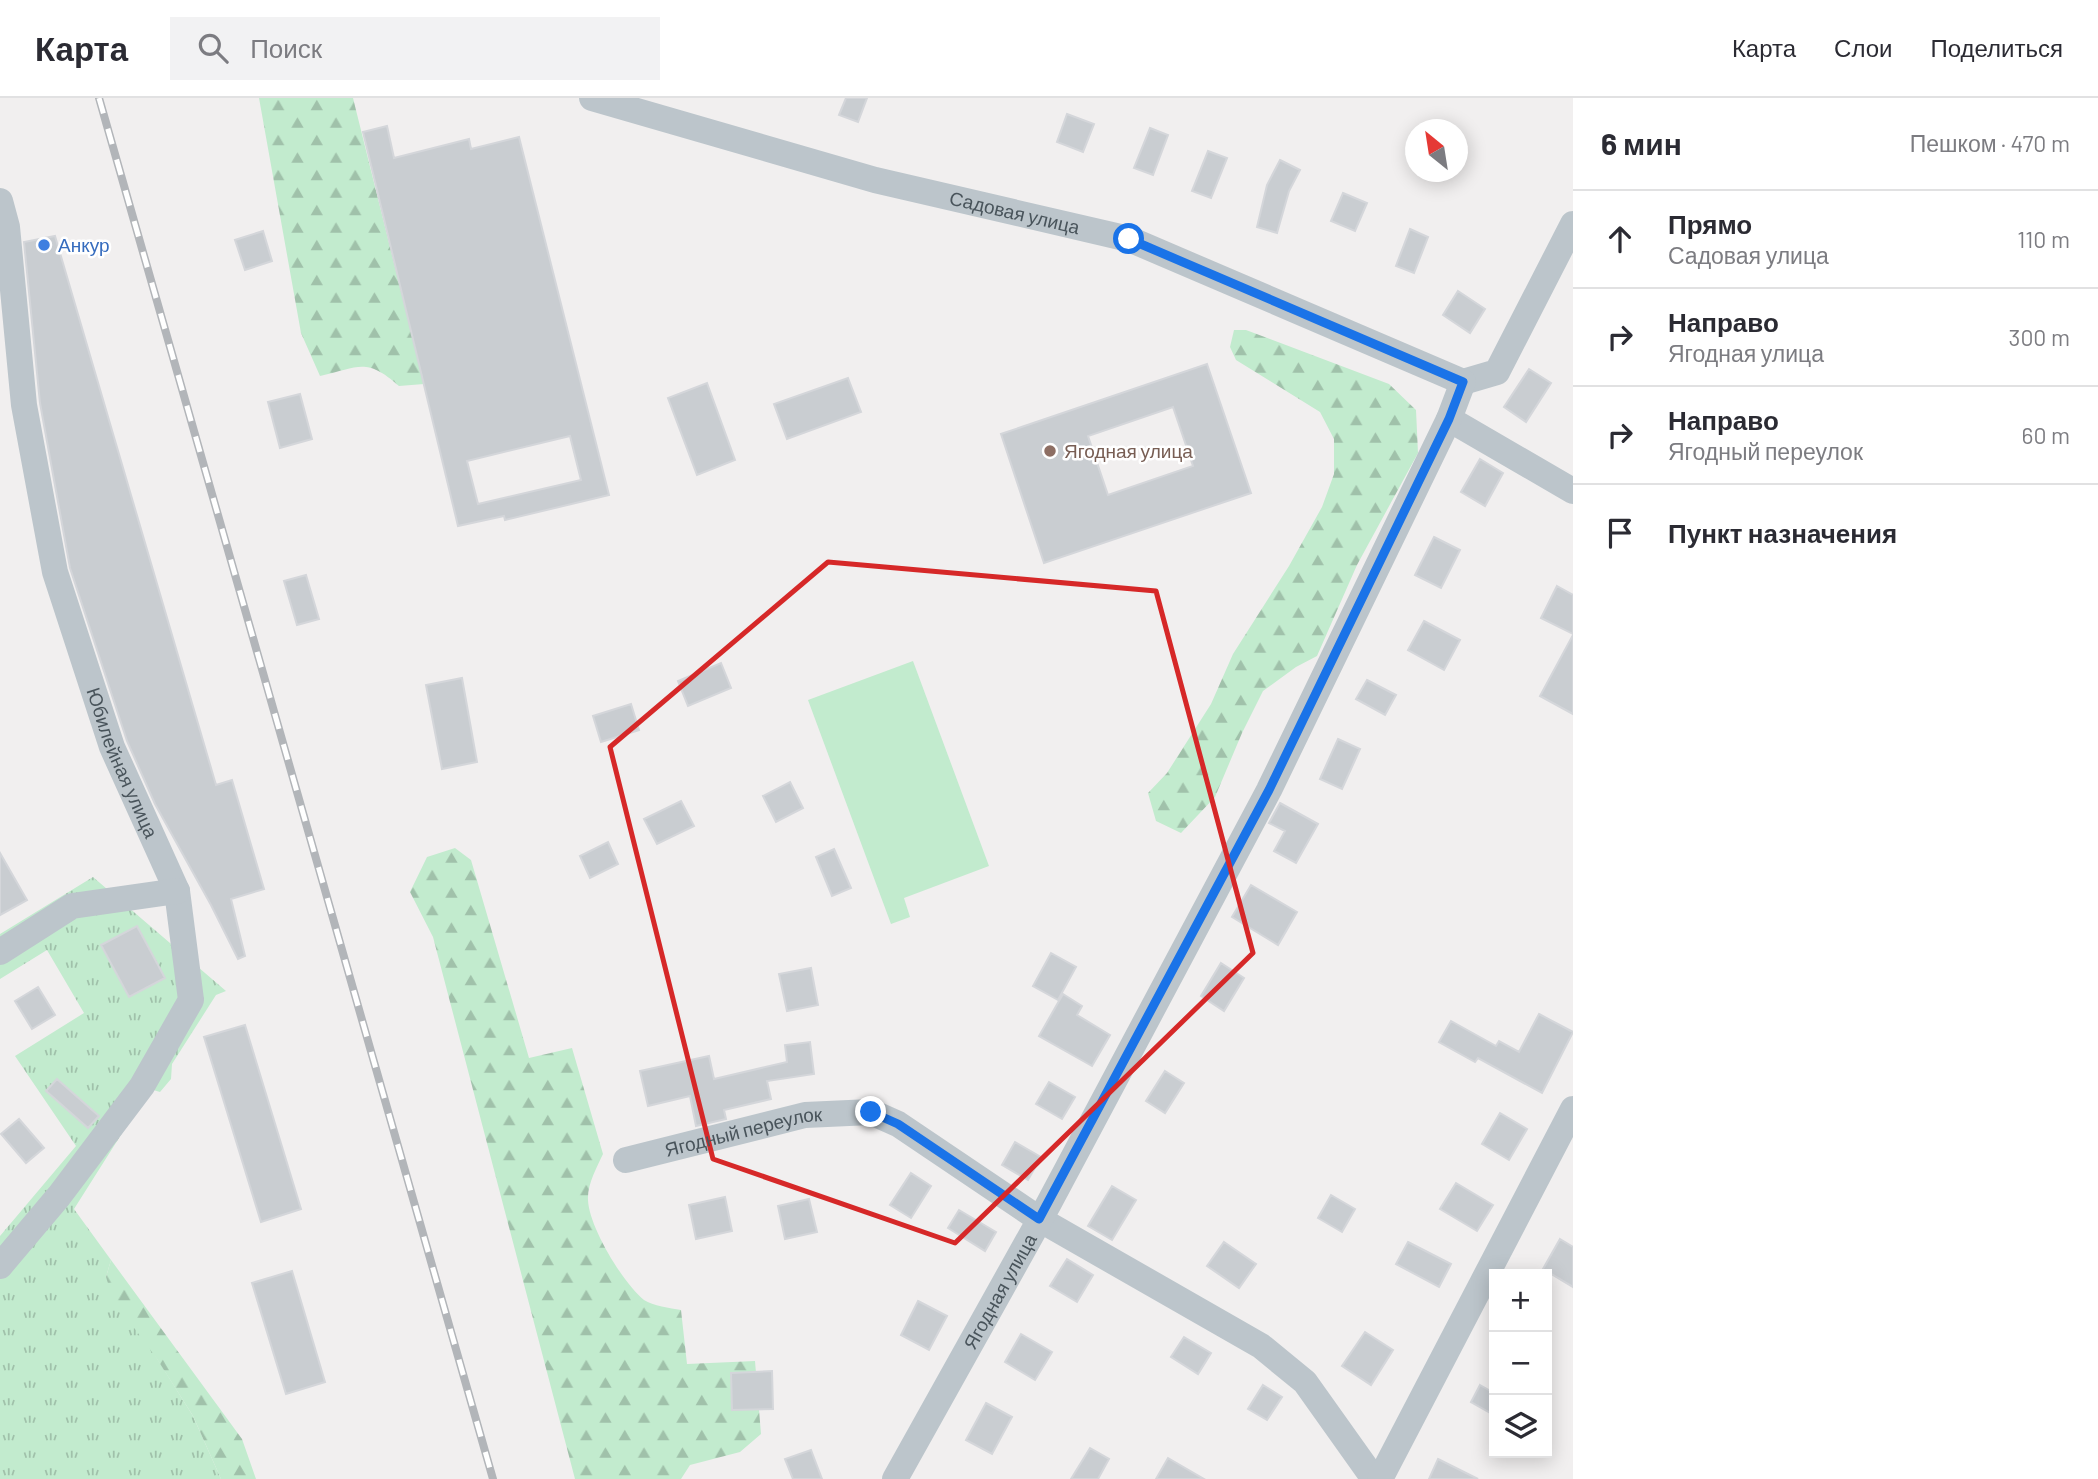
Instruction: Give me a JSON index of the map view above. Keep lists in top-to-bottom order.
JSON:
{
  "streets": {
    "street": [
      "Садовая улица",
      "Юбилейная улица",
      "Ягодный переулок",
      "Ягодная улица"
    ]
  },
  "crossings": [
    ["Садовая улица", "Ягодная улица"],
    ["Ягодный переулок", "Ягодная улица"]
  ],
  "places": ["Анкур", "Ягодная улица"],
  "north": "top left",
  "page": {
    "header": "Карта",
    "search": "Поиск",
    "nav": ["Карта", "Слои", "Поделиться"],
    "heading": ["6 мин", "Пешком · 470 m"],
    "list": [
      ["Прямо", "Садовая улица", "110 m"],
      ["Направо", "Ягодная улица", "300 m"],
      ["Направо", "Ягодный переулок", "60 m"],
      "Пункт назначения"
    ],
    "map_buttons": ["+", "−"]
  }
}
